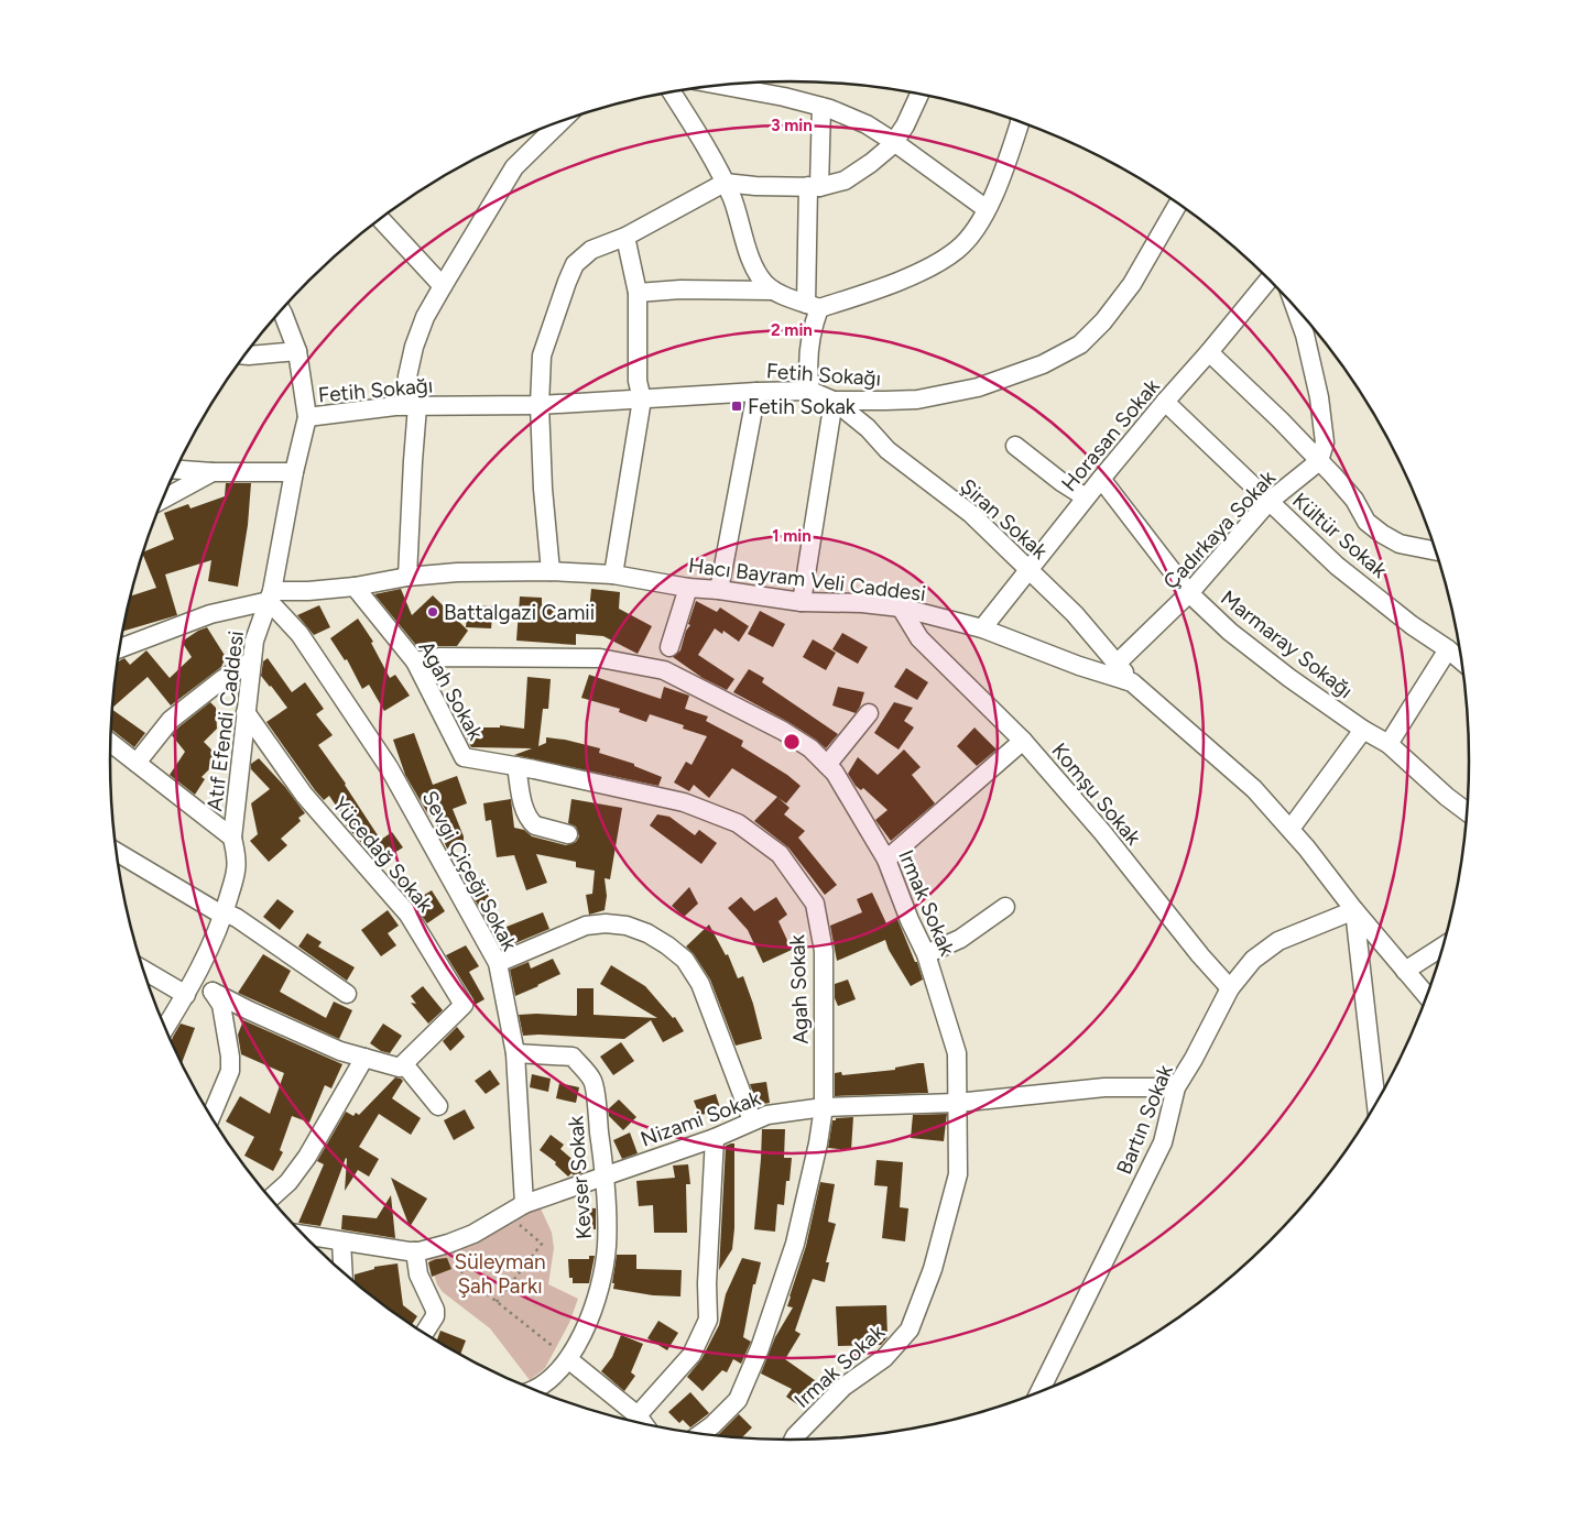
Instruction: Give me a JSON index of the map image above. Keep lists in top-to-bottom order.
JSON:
{
  "streets": {
    "street": [
      "Fetih Sokağı",
      "Horasan Sokak",
      "Şiran Sokak",
      "Çadırkaya Sokak",
      "Kültür Sokak",
      "Hacı Bayram Veli Caddesi",
      "Marmaray Sokağı",
      "Agah Sokak",
      "Atıf Efendi Caddesi",
      "Komşu Sokak",
      "Yücedağ Sokak",
      "Sevgi Çiçeği Sokak",
      "Irmak Sokak",
      "Nizami Sokak",
      "Bartın Sokak",
      "Kevser Sokak"
    ]
  },
  "crossings": [
    ["Fetih Sokağı", "Şiran Sokak"],
    ["Fetih Sokağı", "Atıf Efendi Caddesi"],
    ["Horasan Sokak", "Şiran Sokak"],
    ["Horasan Sokak", "Kültür Sokak"],
    ["Horasan Sokak", "Hacı Bayram Veli Caddesi"],
    ["Horasan Sokak", "Marmaray Sokağı"],
    ["Şiran Sokak", "Çadırkaya Sokak"],
    ["Şiran Sokak", "Hacı Bayram Veli Caddesi"],
    ["Çadırkaya Sokak", "Kültür Sokak"],
    ["Çadırkaya Sokak", "Marmaray Sokağı"],
    ["Hacı Bayram Veli Caddesi", "Agah Sokak"],
    ["Hacı Bayram Veli Caddesi", "Atıf Efendi Caddesi"],
    ["Hacı Bayram Veli Caddesi", "Komşu Sokak"],
    ["Hacı Bayram Veli Caddesi", "Sevgi Çiçeği Sokak"],
    ["Hacı Bayram Veli Caddesi", "Bartın Sokak"],
    ["Agah Sokak", "Irmak Sokak"],
    ["Agah Sokak", "Nizami Sokak"],
    ["Atıf Efendi Caddesi", "Yücedağ Sokak"],
    ["Atıf Efendi Caddesi", "Sevgi Çiçeği Sokak"],
    ["Komşu Sokak", "Bartın Sokak"],
    ["Sevgi Çiçeği Sokak", "Nizami Sokak"],
    ["Sevgi Çiçeği Sokak", "Kevser Sokak"],
    ["Irmak Sokak", "Nizami Sokak"],
    ["Nizami Sokak", "Bartın Sokak"],
    ["Nizami Sokak", "Kevser Sokak"]
  ],
  "parks": ["Süleyman Şah Parkı"],
  "places": {
    "transit": ["Fetih Sokak"],
    "other": ["Battalgazi Camii"]
  },
  "rings": ["3 min", "2 min", "1 min"]
}
